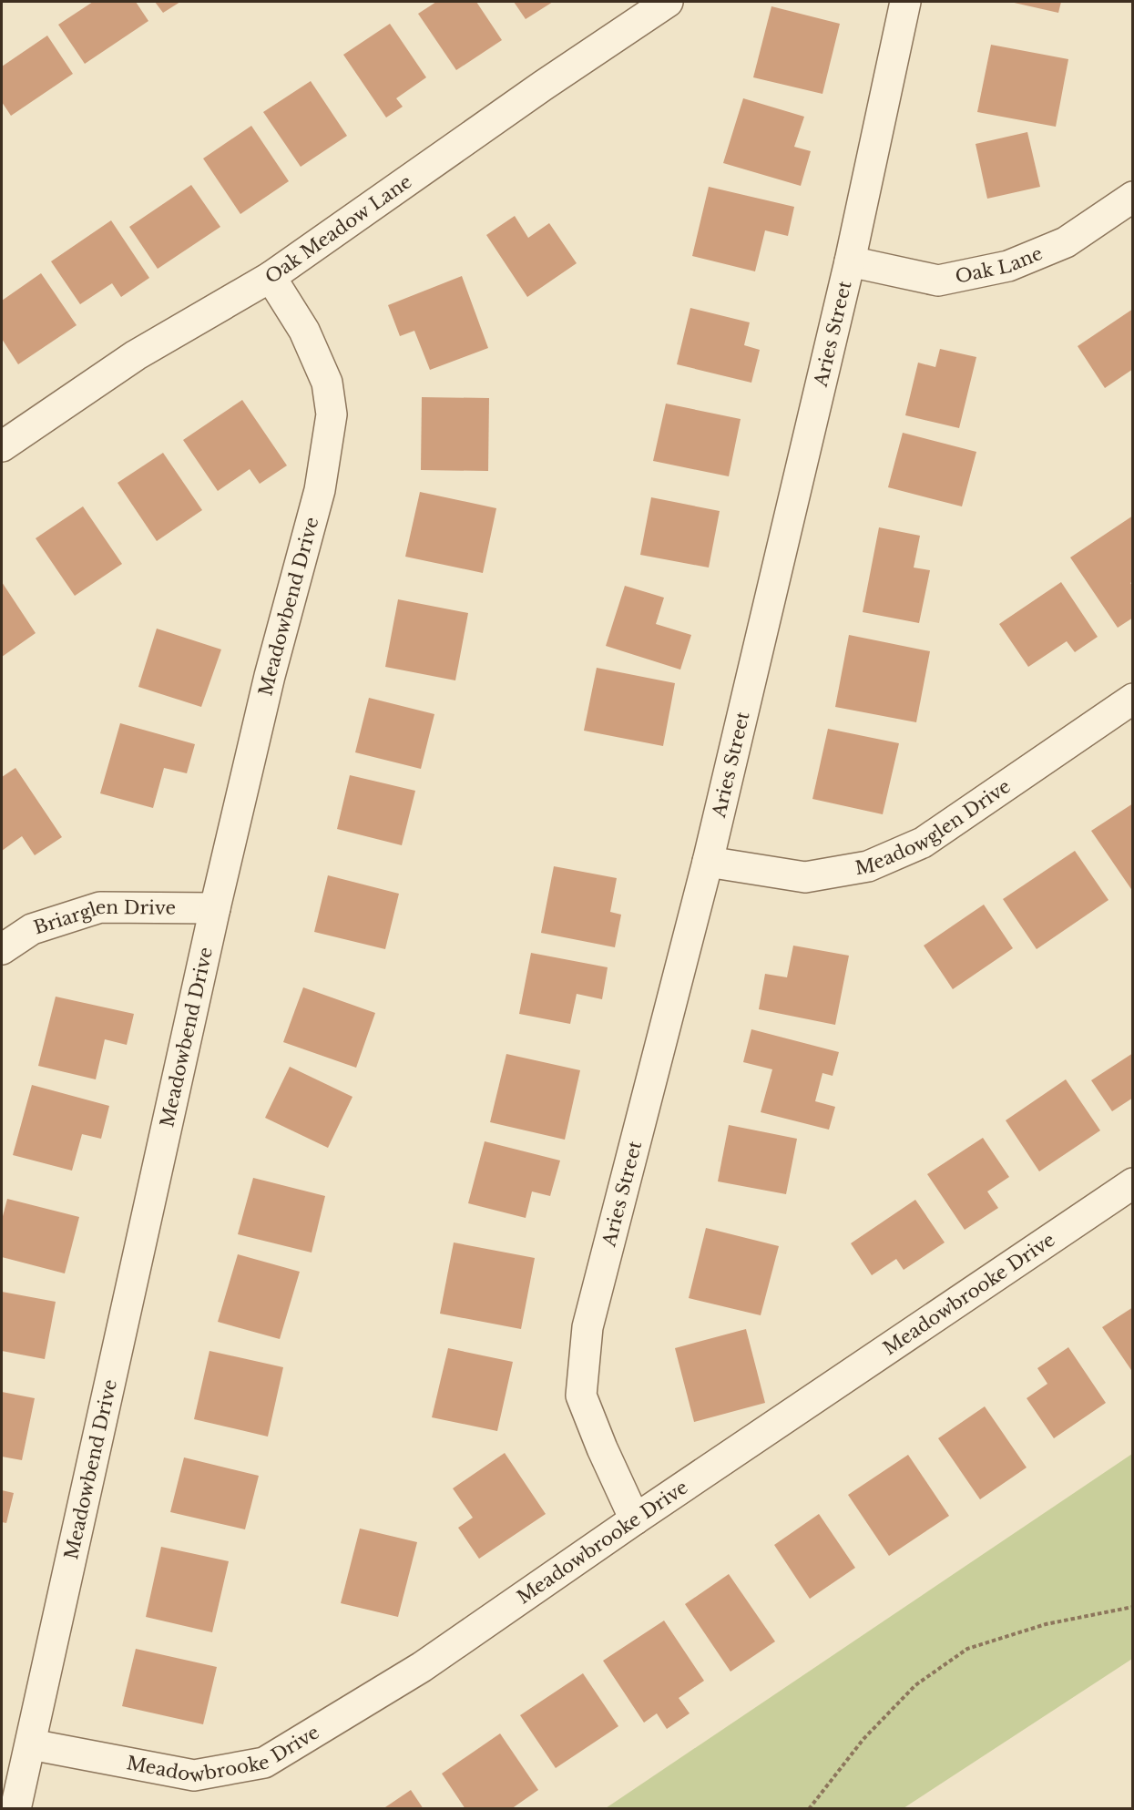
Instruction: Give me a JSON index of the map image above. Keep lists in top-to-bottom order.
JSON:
{
  "streets": {
    "street": [
      "Oak Meadow Lane",
      "Oak Lane",
      "Aries Street",
      "Meadowbend Drive",
      "Meadowglen Drive",
      "Briarglen Drive",
      "Meadowbrooke Drive"
    ]
  },
  "crossings": [
    ["Oak Meadow Lane", "Meadowbend Drive"],
    ["Oak Lane", "Aries Street"],
    ["Aries Street", "Meadowglen Drive"],
    ["Aries Street", "Meadowbrooke Drive"],
    ["Meadowbend Drive", "Briarglen Drive"],
    ["Meadowbend Drive", "Meadowbrooke Drive"]
  ]
}
